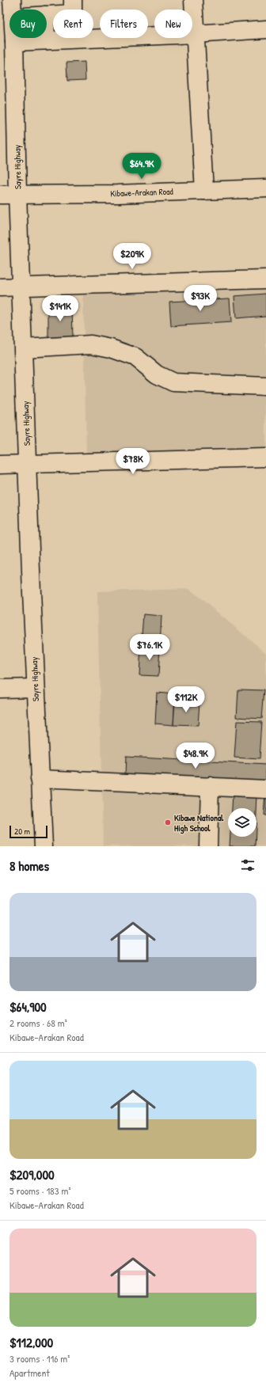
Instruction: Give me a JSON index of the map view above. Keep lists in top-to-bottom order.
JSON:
{
  "streets": {
    "main road": ["Sayre Highway", "Kibawe-Arakan Road"]
  },
  "crossings": [
    ["Sayre Highway", "Kibawe-Arakan Road"]
  ],
  "places": ["Kibawe National High School"],
  "scale_bar": "20 m",
  "page": {
    "chip": [
      "Buy",
      "Rent",
      "Filters",
      "New"
    ],
    "price": [
      "$64.9K",
      "$209K",
      "$93K",
      "$141K",
      "$78K",
      "$76.1K",
      "$112K",
      "$48.9K"
    ],
    "scale": "20 m",
    "heading": "8 homes",
    "list": [
      {
        "name": "$64,900",
        "note": "2 rooms · 68 m² · Kibawe-Arakan Road"
      },
      {
        "name": "$209,000",
        "note": "5 rooms · 183 m² · Kibawe-Arakan Road"
      },
      {
        "name": "$112,000",
        "note": "3 rooms · 116 m² · Apartment"
      }
    ]
  }
}
